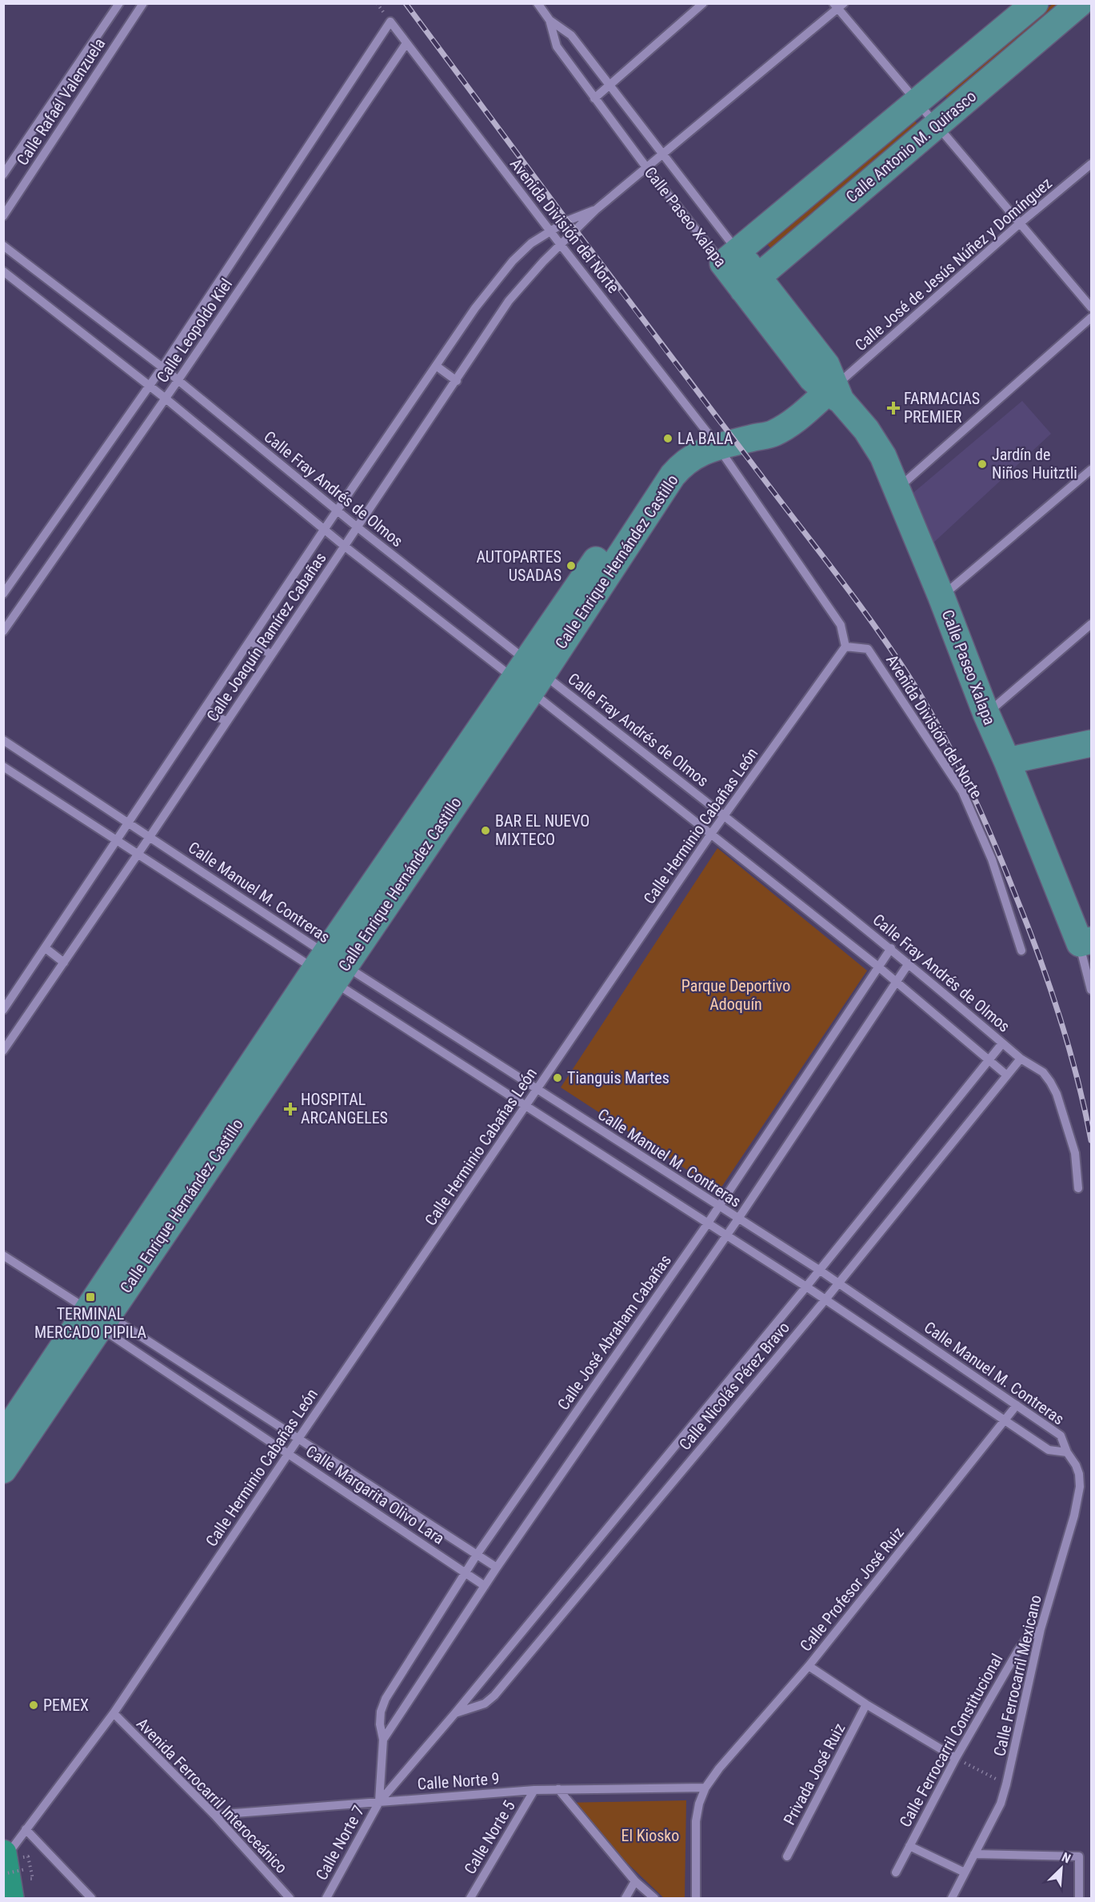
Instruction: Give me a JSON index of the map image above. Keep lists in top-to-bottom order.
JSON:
{
  "streets": {
    "main road": ["Calle Antonio M. Quirasco", "Calle Paseo Xalapa", "Calle Enrique Hernández Castillo"],
    "street": [
      "Calle Rafaél Valenzuela",
      "Avenida División del Norte",
      "Calle José de Jesús Núñez y Domínguez",
      "Calle Leopoldo Kiel",
      "Calle Fray Andrés de Olmos",
      "Calle Joaquín Ramírez Cabañas",
      "Calle Herminio Cabañas León",
      "Calle Manuel M. Contreras",
      "Calle José Abraham Cabañas",
      "Calle Nicolás Pérez Bravo",
      "Calle Margarita Olivo Lara",
      "Calle Profesor José Ruiz",
      "Calle Ferrocarril Mexicano",
      "Calle Ferrocarril Constitucional",
      "Privada José Ruiz",
      "Calle Norte 9",
      "Avenida Ferrocarril Interoceánico",
      "Calle Norte 5",
      "Calle Norte 7"
    ]
  },
  "crossings": [
    ["Calle Antonio M. Quirasco", "Calle Paseo Xalapa"],
    ["Calle Paseo Xalapa", "Calle José de Jesús Núñez y Domínguez"],
    ["Calle Paseo Xalapa", "Calle Enrique Hernández Castillo"],
    ["Avenida División del Norte", "Calle Leopoldo Kiel"],
    ["Avenida División del Norte", "Calle Enrique Hernández Castillo"],
    ["Avenida División del Norte", "Calle Joaquín Ramírez Cabañas"],
    ["Avenida División del Norte", "Calle Herminio Cabañas León"],
    ["Calle José de Jesús Núñez y Domínguez", "Calle Enrique Hernández Castillo"],
    ["Calle Leopoldo Kiel", "Calle Fray Andrés de Olmos"],
    ["Calle Fray Andrés de Olmos", "Calle Enrique Hernández Castillo"],
    ["Calle Fray Andrés de Olmos", "Calle Joaquín Ramírez Cabañas"],
    ["Calle Fray Andrés de Olmos", "Calle Herminio Cabañas León"],
    ["Calle Fray Andrés de Olmos", "Calle José Abraham Cabañas"],
    ["Calle Fray Andrés de Olmos", "Calle Nicolás Pérez Bravo"],
    ["Calle Enrique Hernández Castillo", "Calle Manuel M. Contreras"],
    ["Calle Enrique Hernández Castillo", "Calle Margarita Olivo Lara"],
    ["Calle Joaquín Ramírez Cabañas", "Calle Manuel M. Contreras"],
    ["Calle Herminio Cabañas León", "Calle Manuel M. Contreras"],
    ["Calle Herminio Cabañas León", "Calle Margarita Olivo Lara"],
    ["Calle Herminio Cabañas León", "Avenida Ferrocarril Interoceánico"],
    ["Calle Manuel M. Contreras", "Calle José Abraham Cabañas"],
    ["Calle Manuel M. Contreras", "Calle Nicolás Pérez Bravo"],
    ["Calle Manuel M. Contreras", "Calle Profesor José Ruiz"],
    ["Calle Manuel M. Contreras", "Calle Ferrocarril Mexicano"],
    ["Calle José Abraham Cabañas", "Calle Nicolás Pérez Bravo"],
    ["Calle José Abraham Cabañas", "Calle Margarita Olivo Lara"],
    ["Calle José Abraham Cabañas", "Calle Norte 9"],
    ["Calle José Abraham Cabañas", "Calle Norte 7"],
    ["Calle Nicolás Pérez Bravo", "Calle Norte 9"],
    ["Calle Nicolás Pérez Bravo", "Calle Norte 7"],
    ["Calle Profesor José Ruiz", "Calle Norte 9"],
    ["Calle Ferrocarril Mexicano", "Calle Ferrocarril Constitucional"],
    ["Calle Norte 9", "Avenida Ferrocarril Interoceánico"],
    ["Calle Norte 9", "Calle Norte 5"],
    ["Calle Norte 9", "Calle Norte 7"]
  ],
  "parks": ["Parque Deportivo Adoquín", "El Kiosko"],
  "places": {
    "health": ["FARMACIAS PREMIER", "HOSPITAL ARCANGELES"],
    "other": [
      "LA BALA",
      "Jardín de Niños Huitztli",
      "AUTOPARTES USADAS",
      "BAR EL NUEVO MIXTECO",
      "Tianguis Martes",
      "PEMEX"
    ],
    "transit": ["TERMINAL MERCADO PIPILA"]
  },
  "north": "top right"
}
